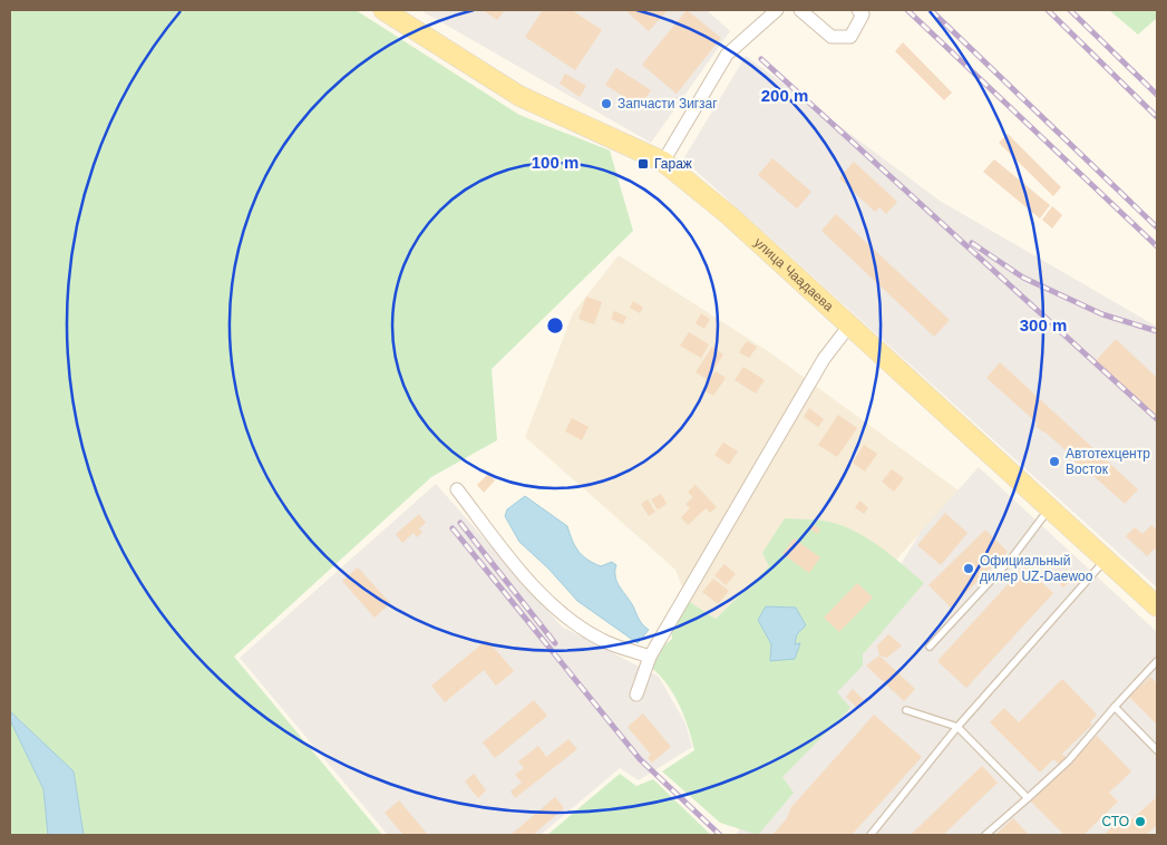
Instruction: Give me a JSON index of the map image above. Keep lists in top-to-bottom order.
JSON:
{
  "streets": {
    "main road": ["улица Чаадаева"]
  },
  "places": {
    "other": [
      "Запчасти Зигзаг",
      "Автотехцентр Восток",
      "Официальный дилер UZ-Daewoo",
      "СТО"
    ],
    "transit": ["Гараж"]
  },
  "rings": ["200 m", "100 m", "300 m"]
}
